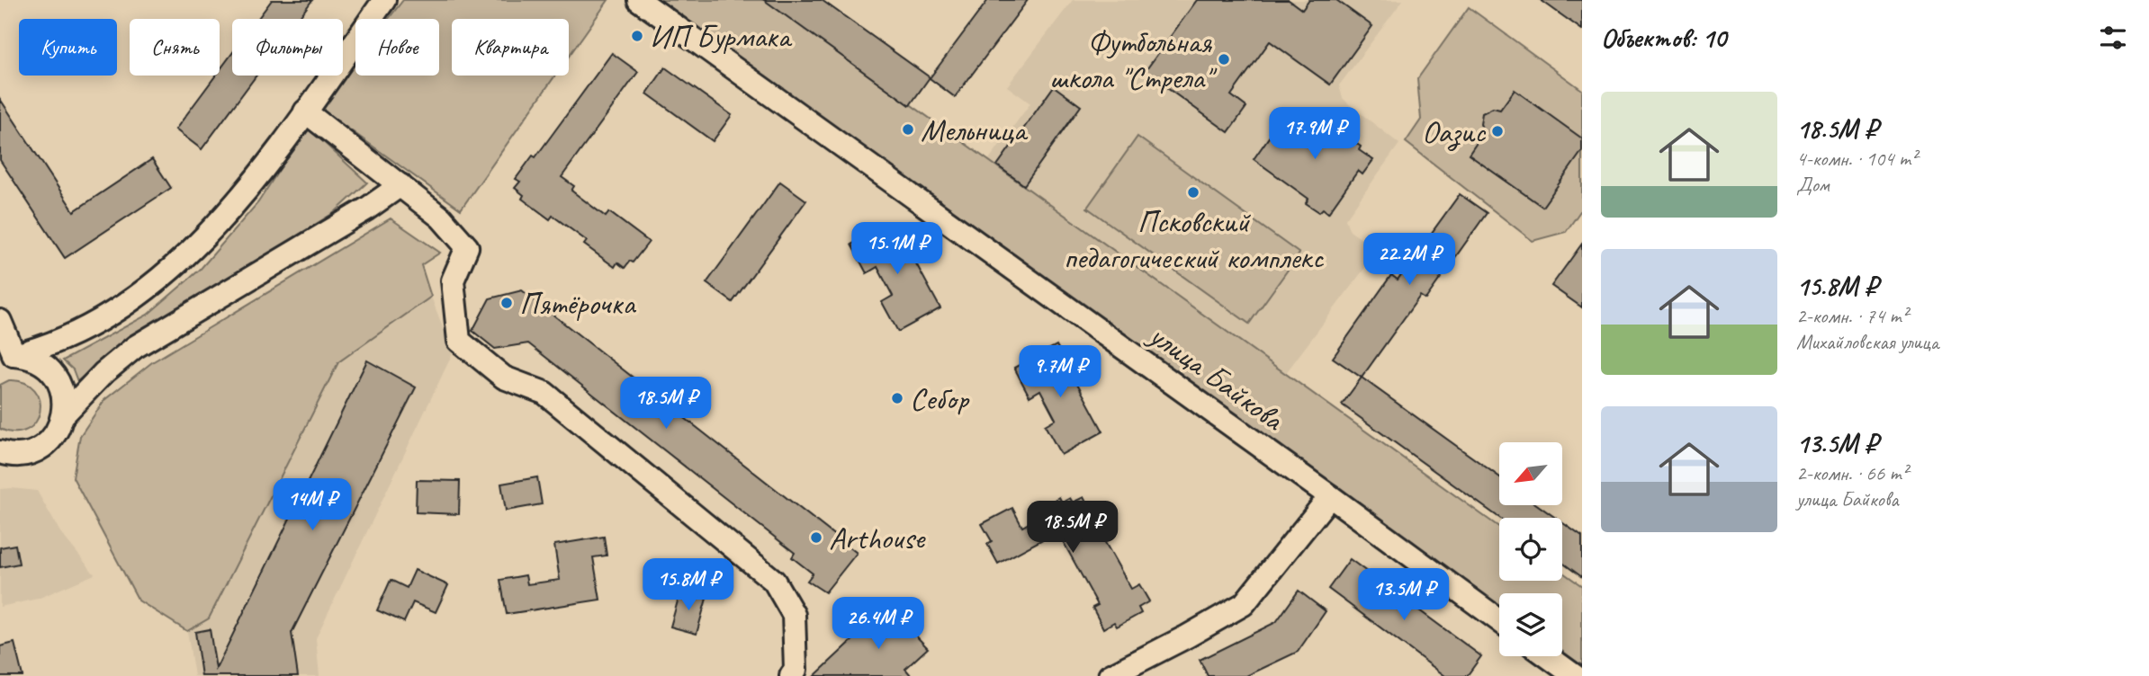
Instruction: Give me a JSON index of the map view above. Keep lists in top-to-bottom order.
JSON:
{
  "streets": {
    "street": ["улица Байкова"]
  },
  "places": [
    "ИП Бурмака",
    "Футбольная школа \"Стрела\"",
    "Мельница",
    "Оазис",
    "Псковский педагогический комплекс",
    "Пятёрочка",
    "Себор",
    "Arthouse"
  ],
  "north": "bottom left",
  "page": {
    "heading": "Объектов: 10",
    "chip": [
      "Купить",
      "Снять",
      "Фильтры",
      "Новое",
      "Квартира"
    ],
    "list": [
      {
        "name": "18.5M ₽",
        "note": "4-комн. · 104 m² · Дом"
      },
      {
        "name": "15.8M ₽",
        "note": "2-комн. · 74 m² · Михайловская улица"
      },
      {
        "name": "13.5M ₽",
        "note": "2-комн. · 66 m² · улица Байкова"
      }
    ],
    "price": [
      "17.9M ₽",
      "15.1M ₽",
      "22.2M ₽",
      "9.7M ₽",
      "18.5M ₽",
      "14M ₽",
      "18.5M ₽",
      "15.8M ₽",
      "13.5M ₽",
      "26.4M ₽"
    ]
  }
}
